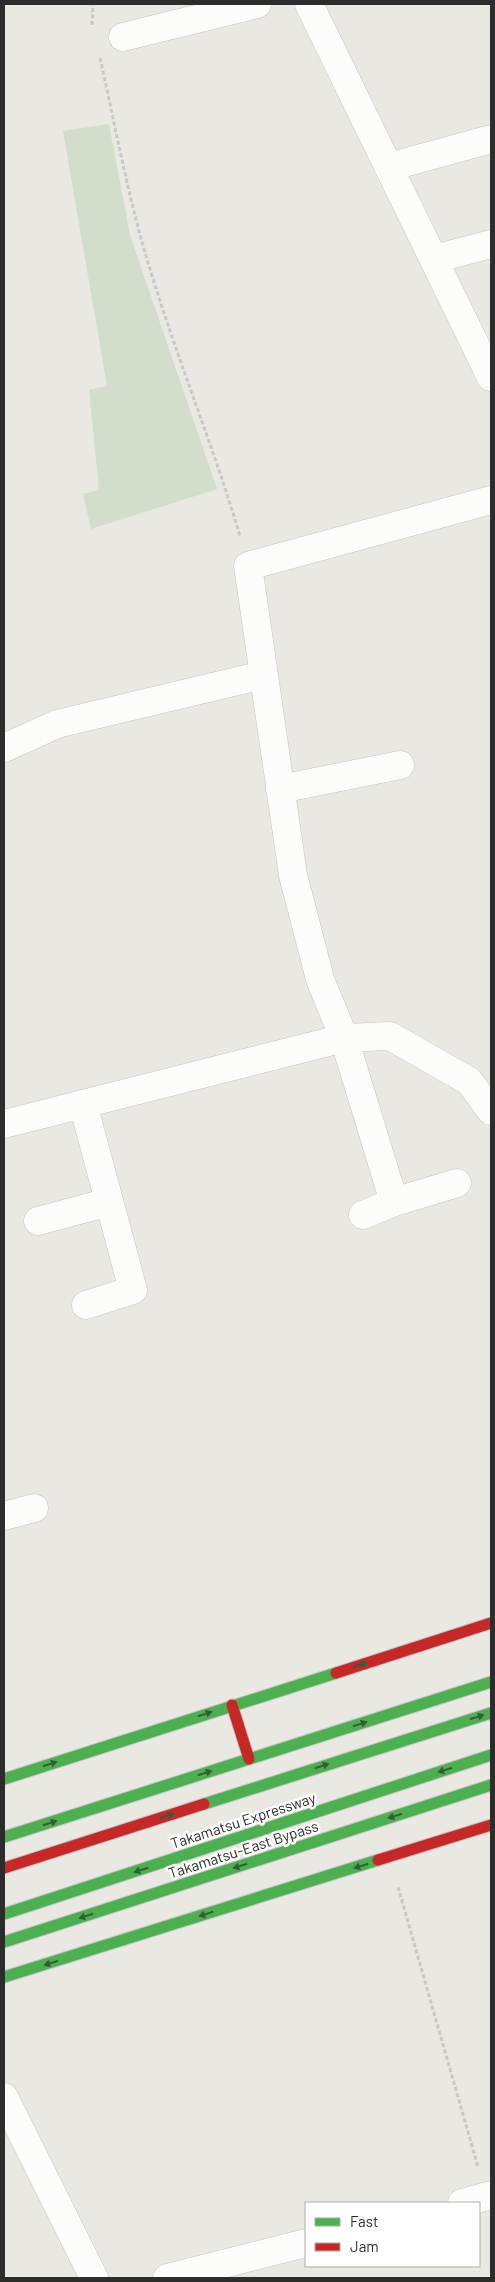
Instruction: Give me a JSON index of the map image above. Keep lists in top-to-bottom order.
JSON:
{
  "streets": {
    "highway": ["Takamatsu Expressway", "Takamatsu-East Bypass"]
  },
  "legend": ["Fast", "Jam"]
}
